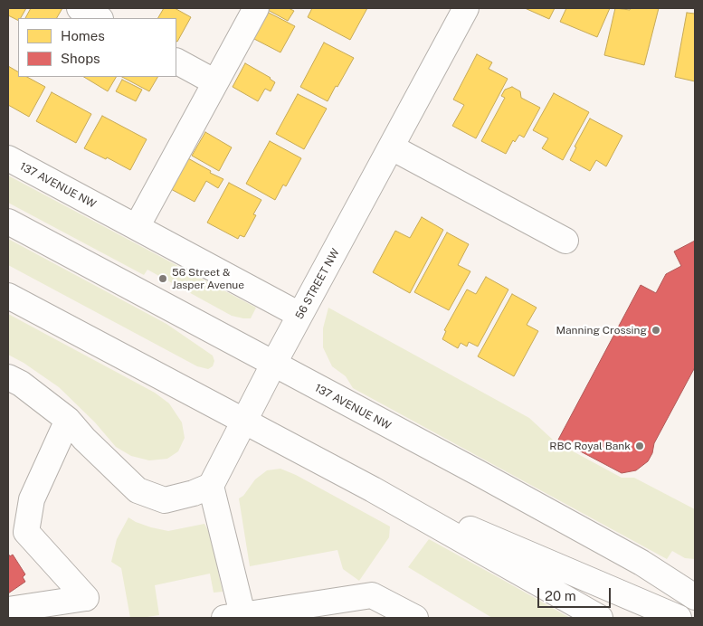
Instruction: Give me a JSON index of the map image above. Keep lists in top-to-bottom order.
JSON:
{
  "streets": {
    "main road": ["137 AVENUE NW", "56 STREET NW"]
  },
  "crossings": [
    ["137 AVENUE NW", "56 STREET NW"]
  ],
  "places": ["56 Street & Jasper Avenue", "Manning Crossing", "RBC Royal Bank"],
  "legend": ["Homes", "Shops"],
  "scale_bar": "20 m"
}
